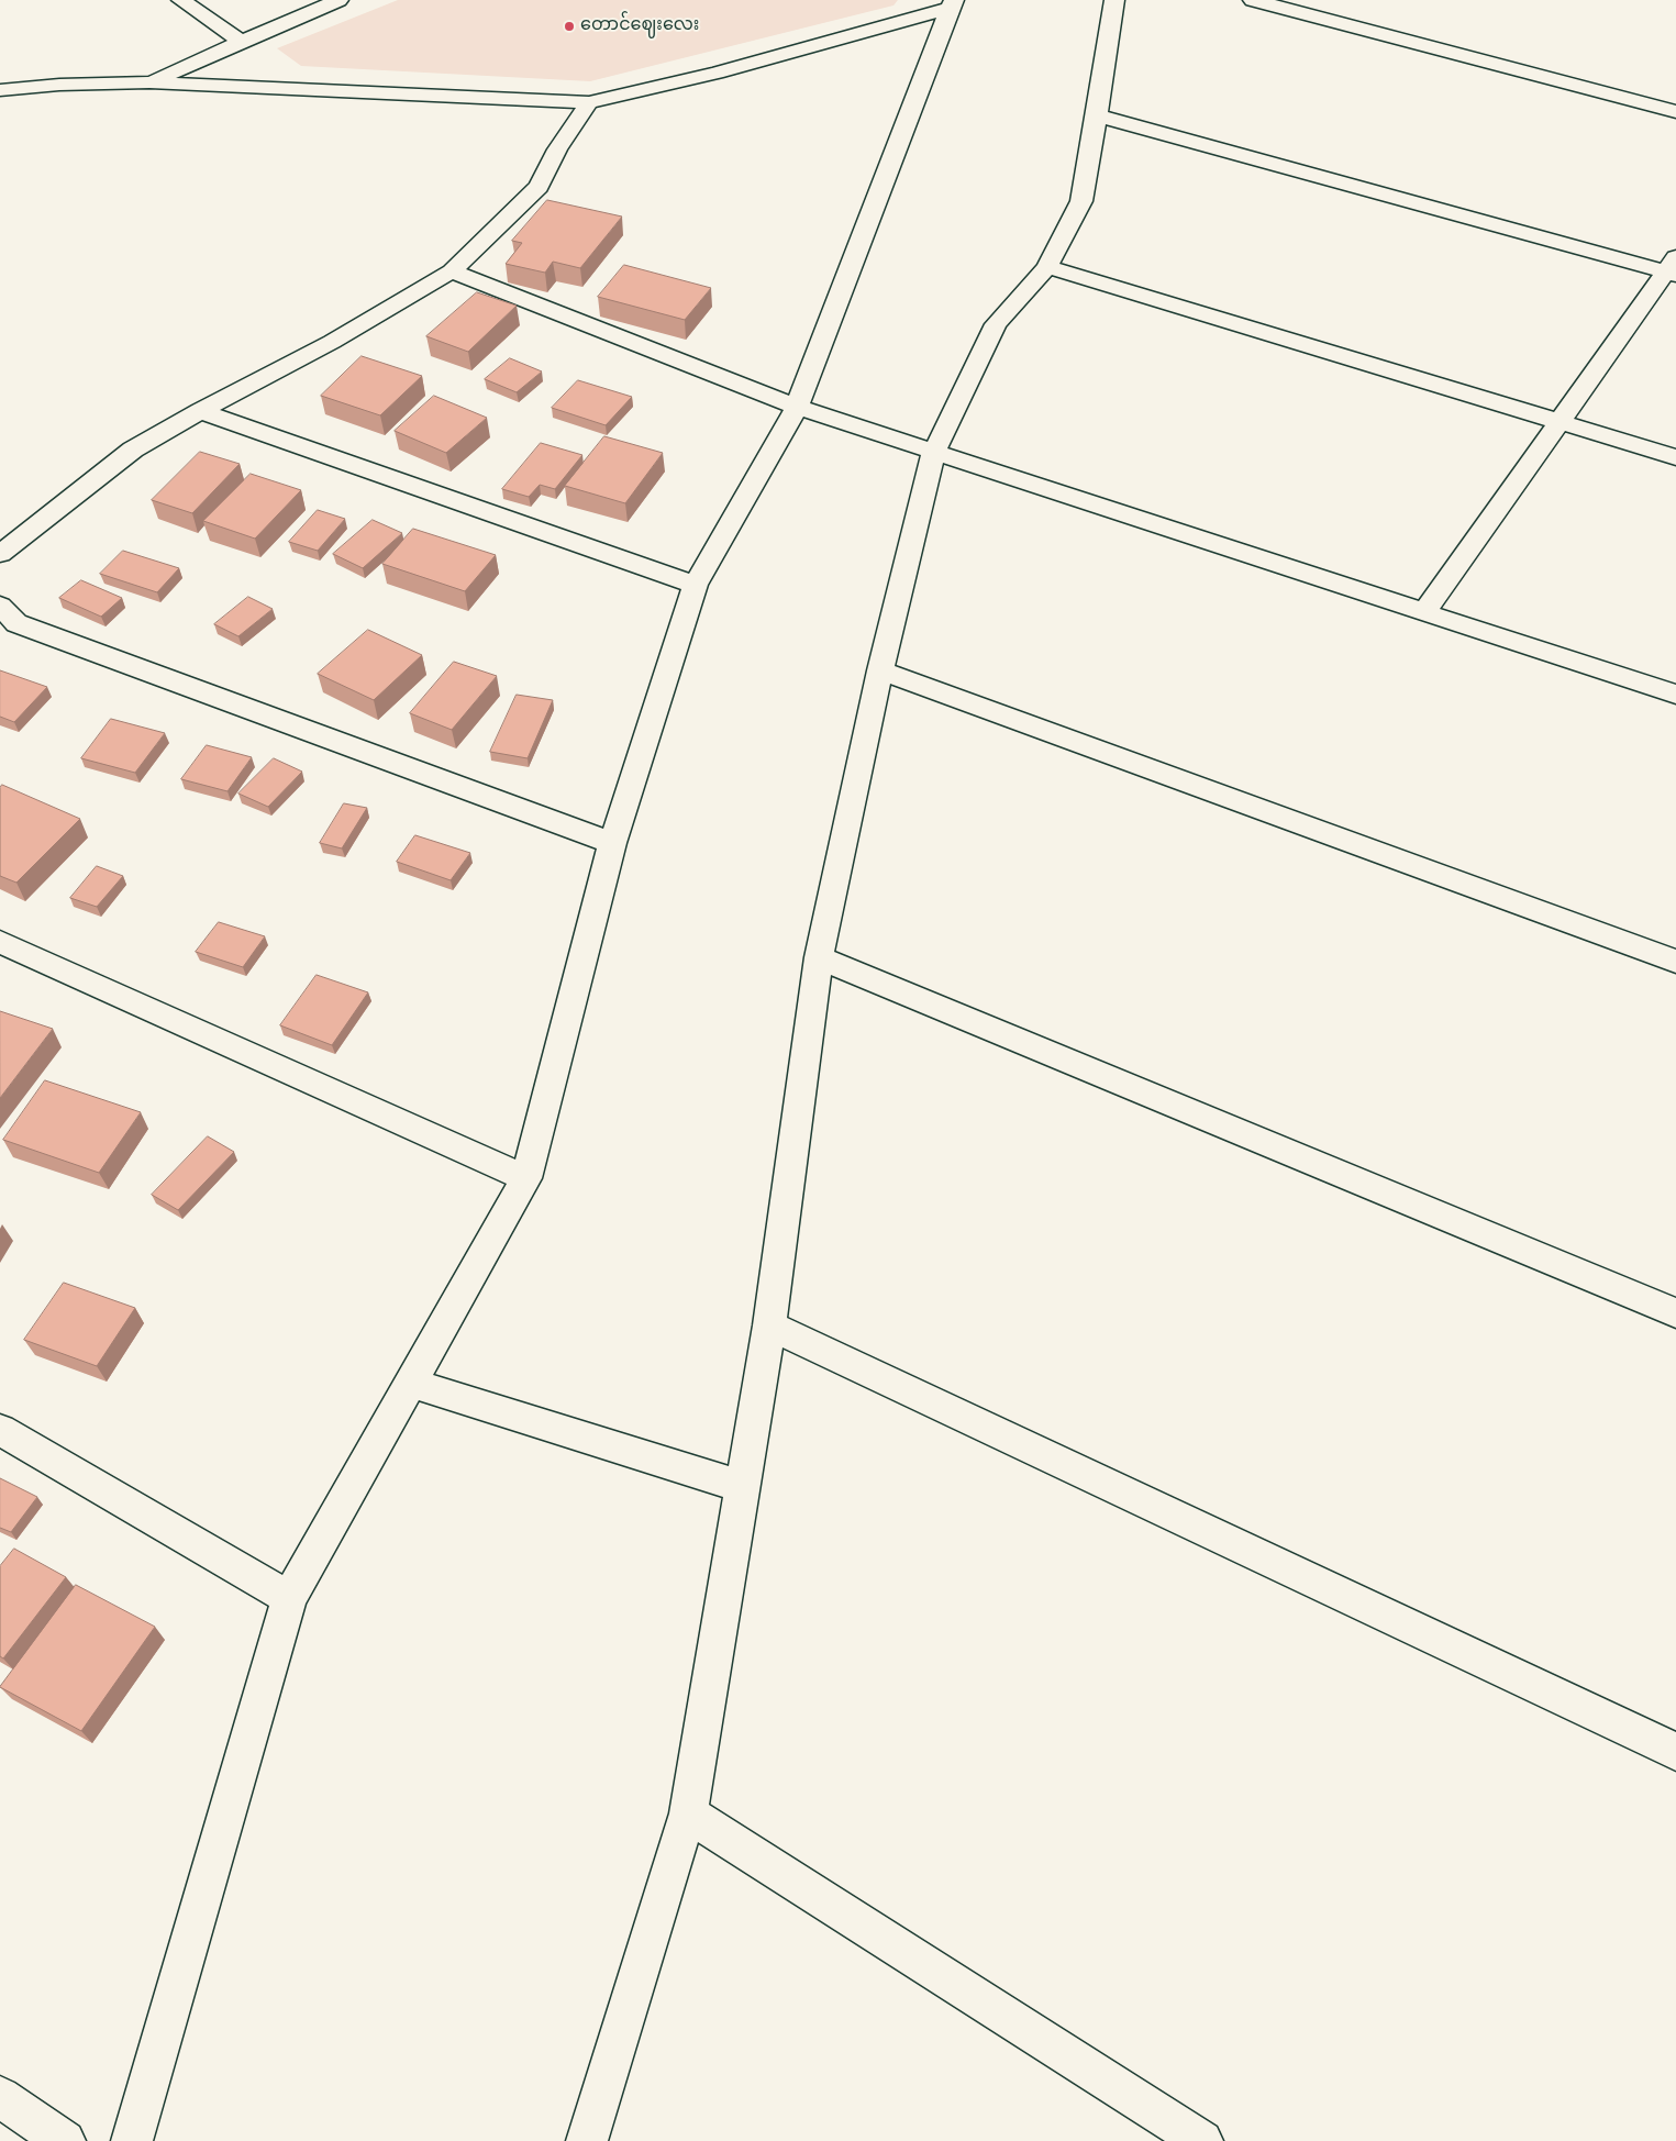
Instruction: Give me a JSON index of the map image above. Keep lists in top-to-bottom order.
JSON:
{
  "places": ["တောင်ဈေးလေး"]
}
